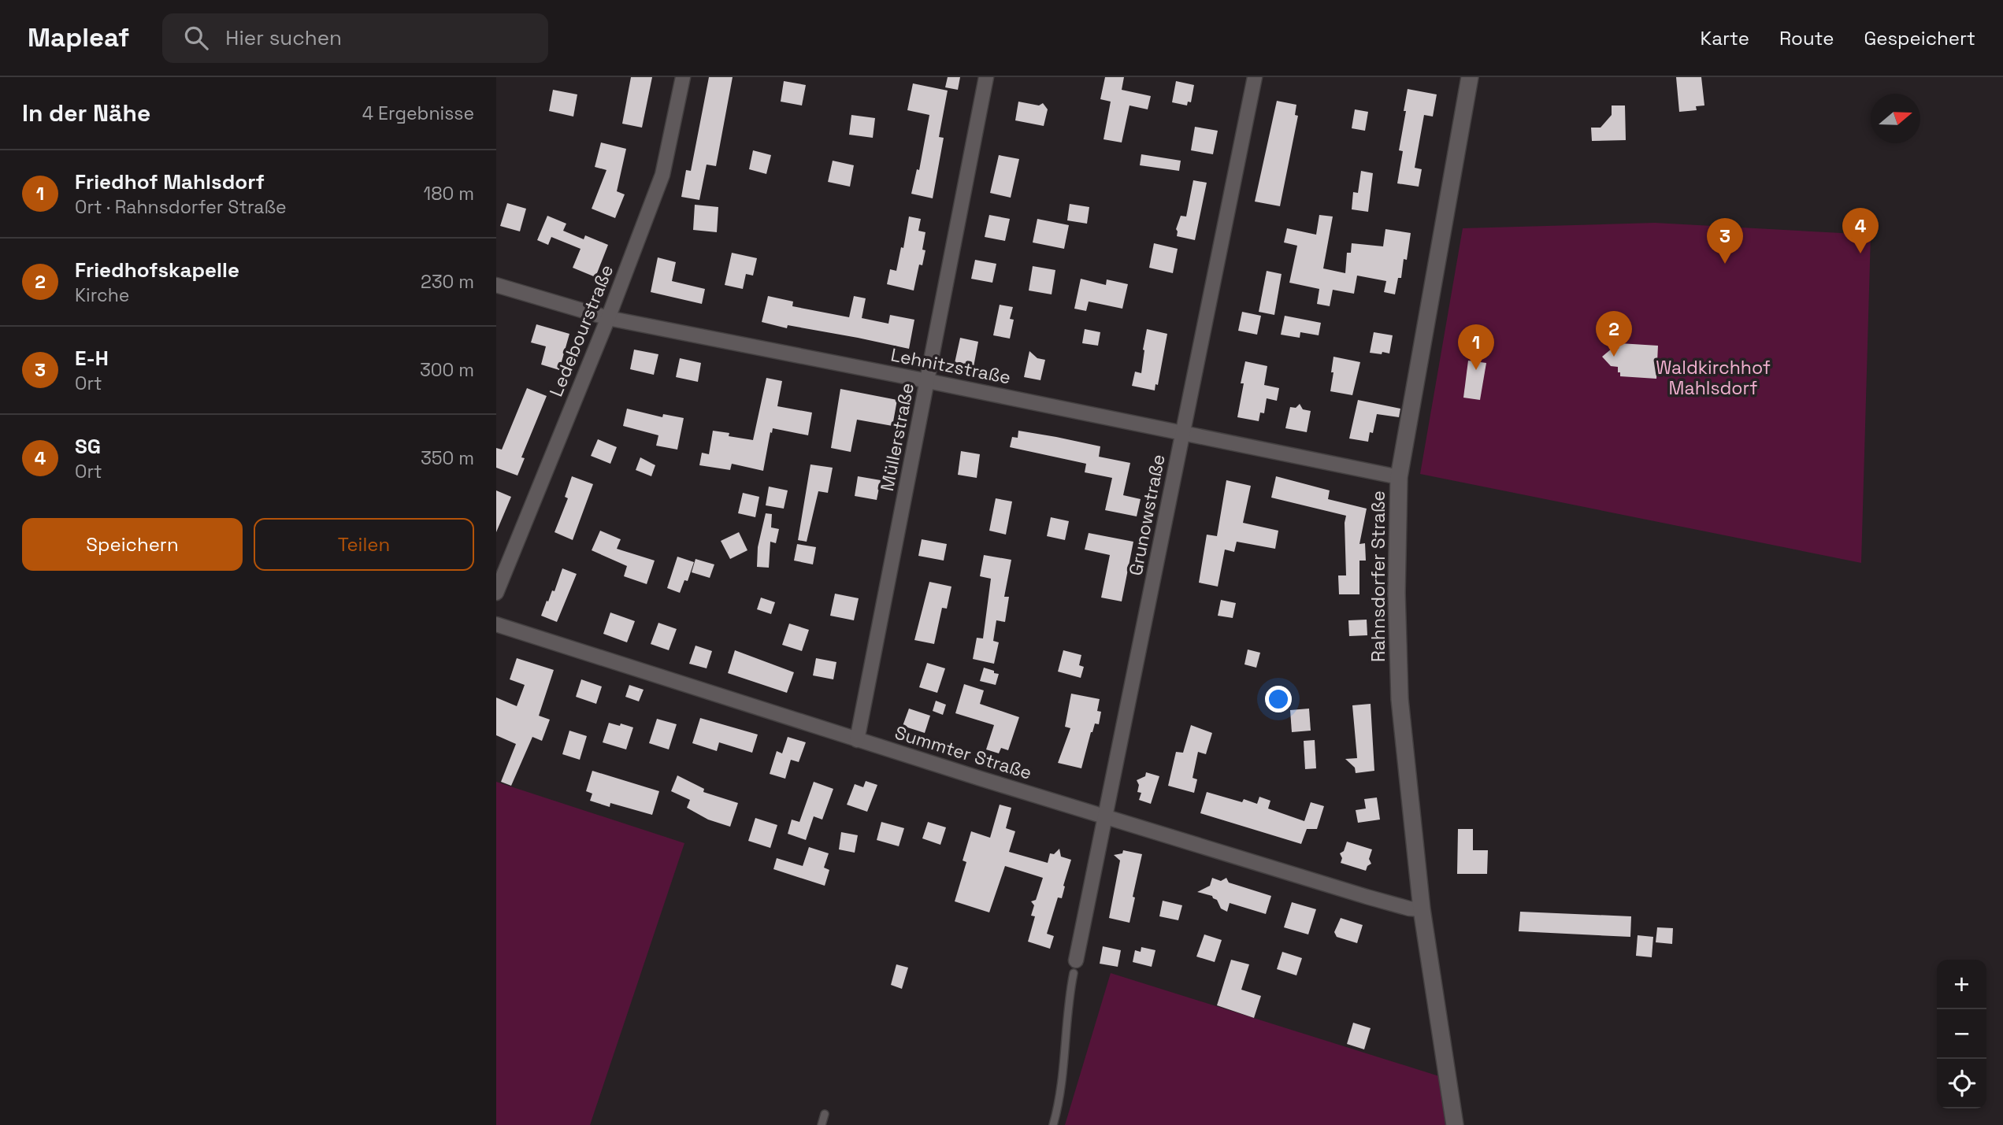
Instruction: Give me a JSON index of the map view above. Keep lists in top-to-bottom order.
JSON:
{
  "streets": {
    "street": [
      "Ledebourstraße",
      "Lehnitzstraße",
      "Müllerstraße",
      "Grunowstraße",
      "Rahnsdorfer Straße",
      "Summter Straße"
    ]
  },
  "crossings": [
    ["Ledebourstraße", "Lehnitzstraße"],
    ["Lehnitzstraße", "Müllerstraße"],
    ["Lehnitzstraße", "Grunowstraße"],
    ["Lehnitzstraße", "Rahnsdorfer Straße"],
    ["Müllerstraße", "Summter Straße"],
    ["Grunowstraße", "Summter Straße"],
    ["Rahnsdorfer Straße", "Summter Straße"]
  ],
  "parks": ["Waldkirchhof Mahlsdorf"],
  "north": "right",
  "page": {
    "header": "Mapleaf",
    "search": "Hier suchen",
    "nav": ["Karte", "Route", "Gespeichert"],
    "heading": ["In der Nähe", "4 Ergebnisse"],
    "list": [
      {
        "mark": "1",
        "name": "Friedhof Mahlsdorf",
        "note": "Ort · Rahnsdorfer Straße",
        "value": "180 m"
      },
      {
        "mark": "2",
        "name": "Friedhofskapelle",
        "note": "Kirche",
        "value": "230 m"
      },
      {
        "mark": "3",
        "name": "E-H",
        "note": "Ort",
        "value": "300 m"
      },
      {
        "mark": "4",
        "name": "SG",
        "note": "Ort",
        "value": "350 m"
      }
    ],
    "pins": [
      "4",
      "3",
      "2",
      "1"
    ],
    "buttons": ["Speichern", "Teilen"],
    "map_buttons": ["+", "−"]
  }
}
